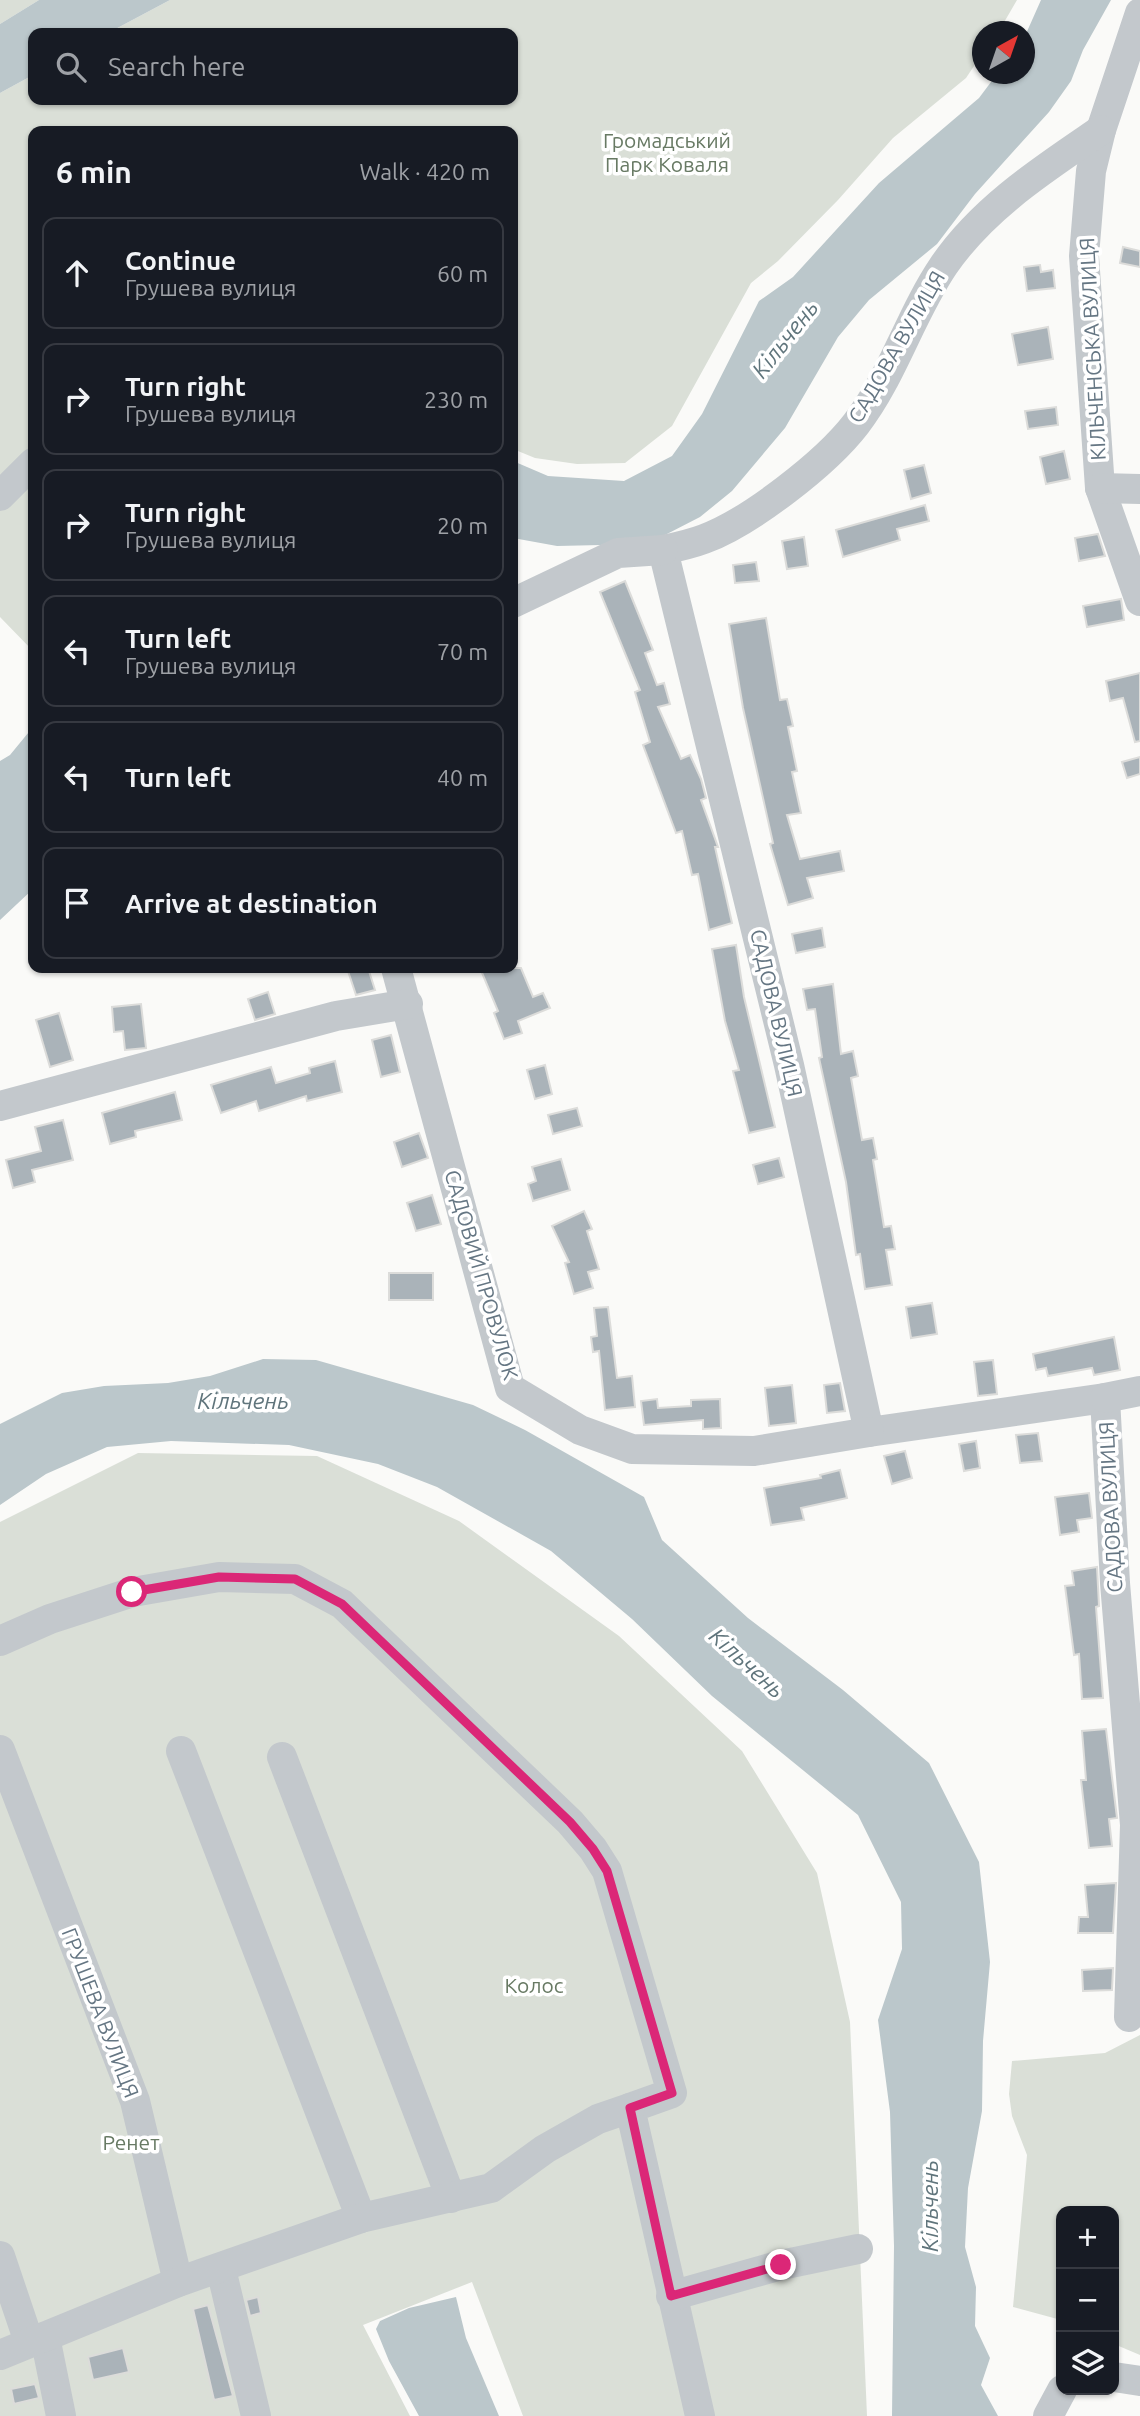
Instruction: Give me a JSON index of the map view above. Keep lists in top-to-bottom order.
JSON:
{
  "streets": {
    "street": [
      "САДОВА ВУЛИЦЯ",
      "КІЛЬЧЕНСЬКА ВУЛИЦЯ",
      "САДОВИЙ ПРОВУЛОК",
      "ГРУШЕВА ВУЛИЦЯ"
    ]
  },
  "crossings": [
    ["САДОВА ВУЛИЦЯ", "КІЛЬЧЕНСЬКА ВУЛИЦЯ"],
    ["САДОВА ВУЛИЦЯ", "САДОВИЙ ПРОВУЛОК"]
  ],
  "water": ["Кільчень"],
  "parks": ["Громадський Парк Коваля", "Колос", "Ренет"],
  "north": "top right",
  "page": {
    "search": "Search here",
    "heading": ["6 min", "Walk · 420 m"],
    "list": [
      ["Continue", "Грушева вулиця", "60 m"],
      ["Turn right", "Грушева вулиця", "230 m"],
      ["Turn right", "Грушева вулиця", "20 m"],
      ["Turn left", "Грушева вулиця", "70 m"],
      ["Turn left", "40 m"],
      "Arrive at destination"
    ],
    "map_buttons": ["+", "−"]
  }
}
